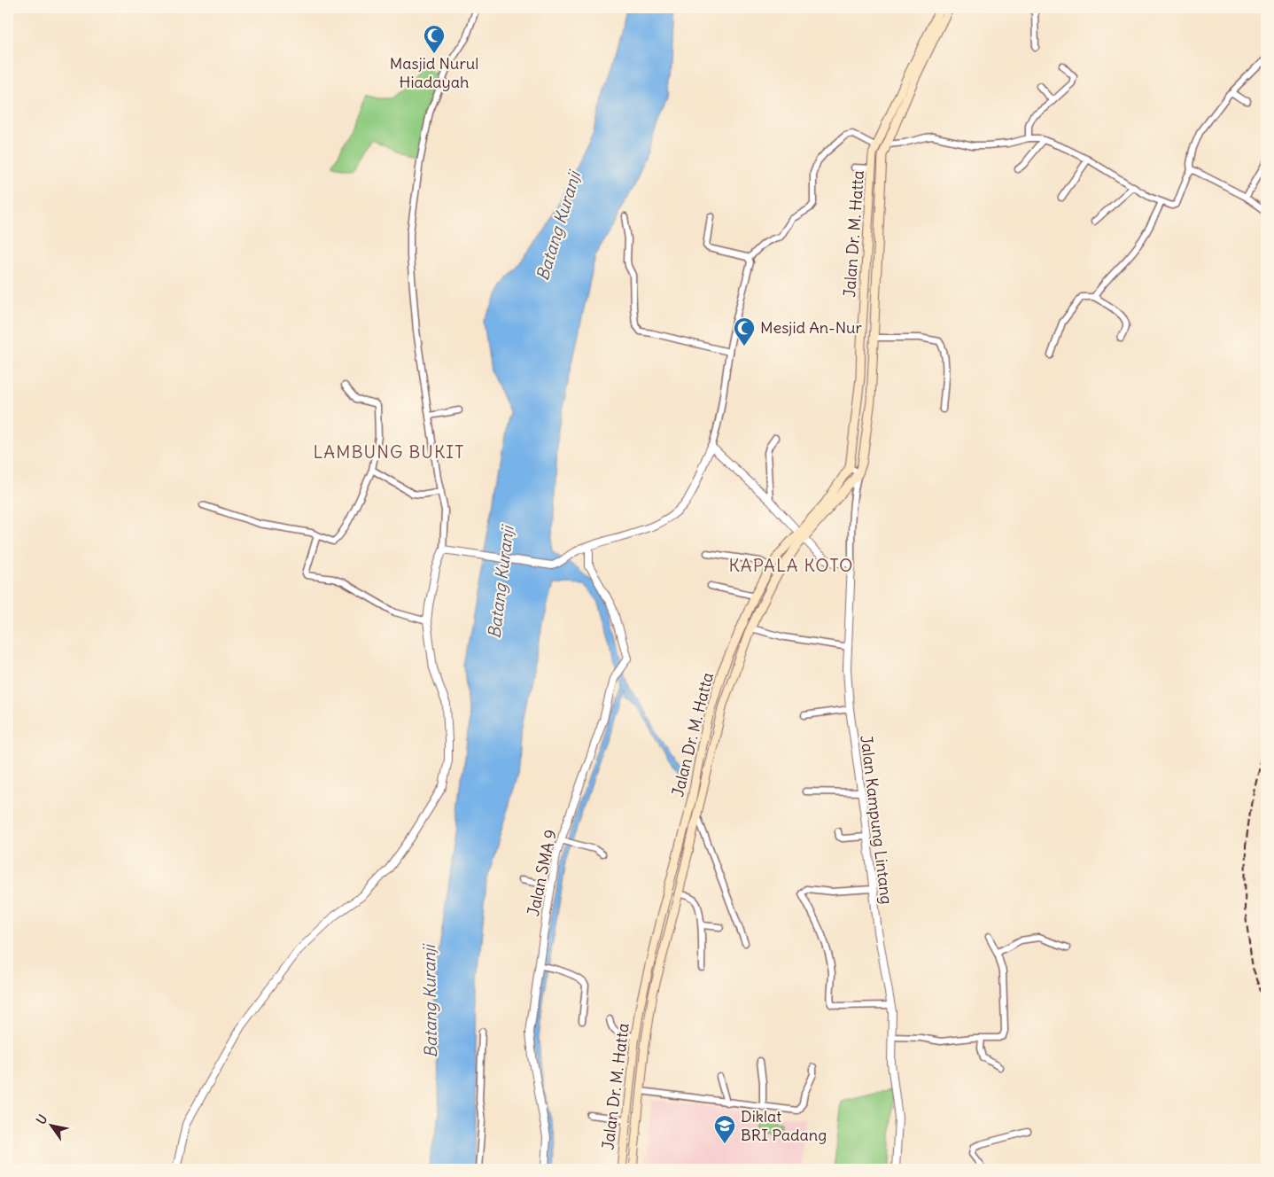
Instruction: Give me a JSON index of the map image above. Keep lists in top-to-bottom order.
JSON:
{
  "streets": {
    "main road": ["Jalan Dr. M. Hatta"],
    "street": ["Jalan Kampung Lintang", "Jalan SMA 9"]
  },
  "crossings": [
    ["Jalan Dr. M. Hatta", "Jalan Kampung Lintang"]
  ],
  "districts": ["LAMBUNG BUKIT", "KAPALA KOTO"],
  "water": ["Batang Kuranji"],
  "places": {
    "mosque": ["Masjid Nurul Hiadayah", "Mesjid An-Nur"],
    "school or university": ["Diklat BRI Padang"]
  },
  "north": "top left"
}
